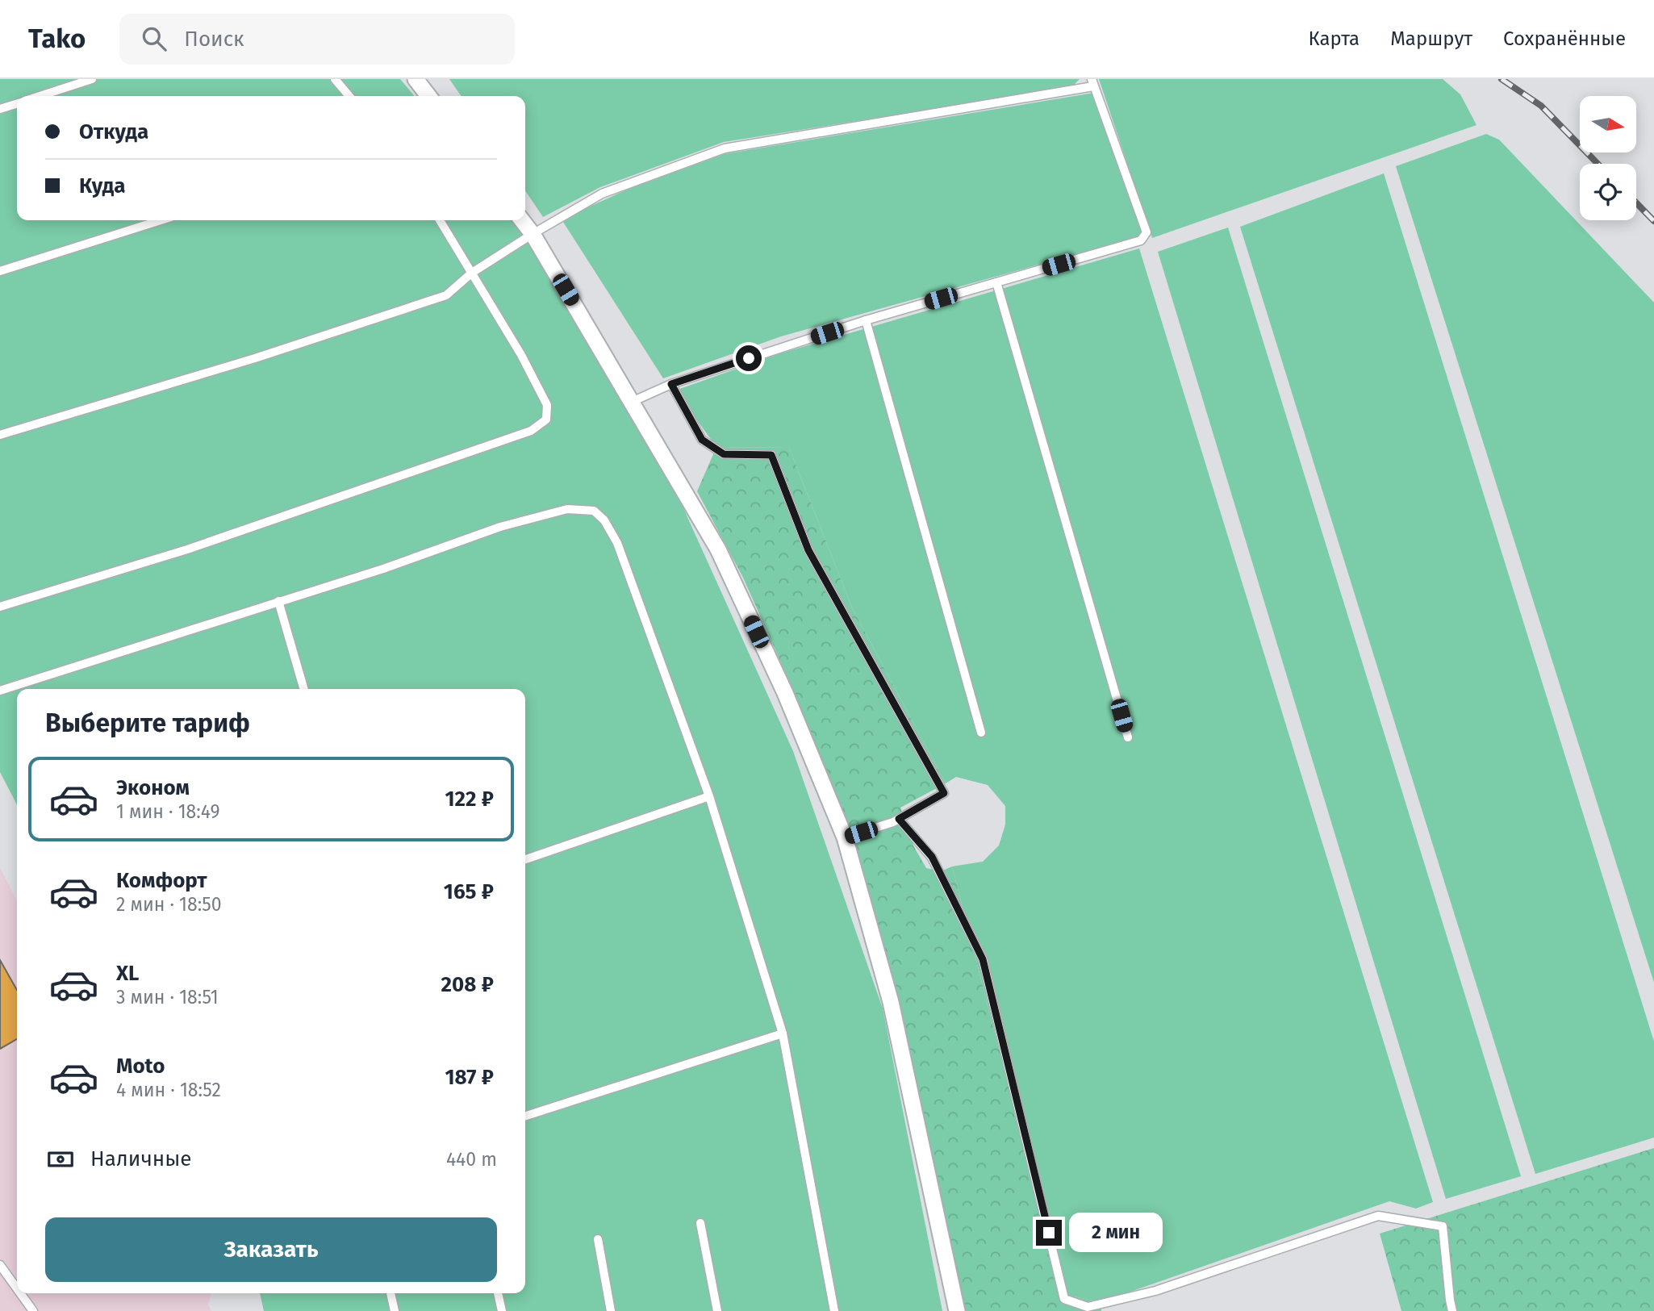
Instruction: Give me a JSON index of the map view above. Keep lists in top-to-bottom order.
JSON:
{
  "north": "right",
  "page": {
    "header": "Tako",
    "search": "Поиск",
    "nav": ["Карта", "Маршрут", "Сохранённые"],
    "banner": ["Откуда", "Куда"],
    "heading": "Выберите тариф",
    "list": [
      {
        "name": "Эконом",
        "note": "1 мин · 18:49",
        "value": "122 ₽"
      },
      {
        "name": "Комфорт",
        "note": "2 мин · 18:50",
        "value": "165 ₽"
      },
      {
        "name": "XL",
        "note": "3 мин · 18:51",
        "value": "208 ₽"
      },
      {
        "name": "Moto",
        "note": "4 мин · 18:52",
        "value": "187 ₽"
      }
    ],
    "pay": ["Наличные", "440 m"],
    "buttons": "Заказать",
    "bubble": "2 мин"
  }
}
